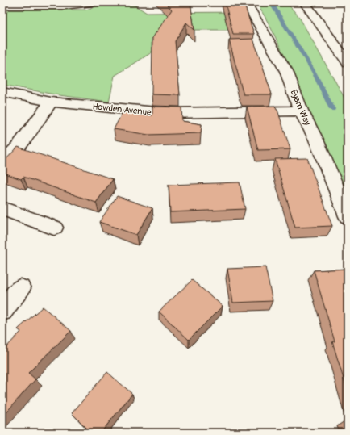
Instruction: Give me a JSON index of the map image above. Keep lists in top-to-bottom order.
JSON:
{
  "streets": {
    "street": ["Eyam Way", "Howden Avenue"]
  },
  "crossings": [
    ["Eyam Way", "Howden Avenue"]
  ]
}
